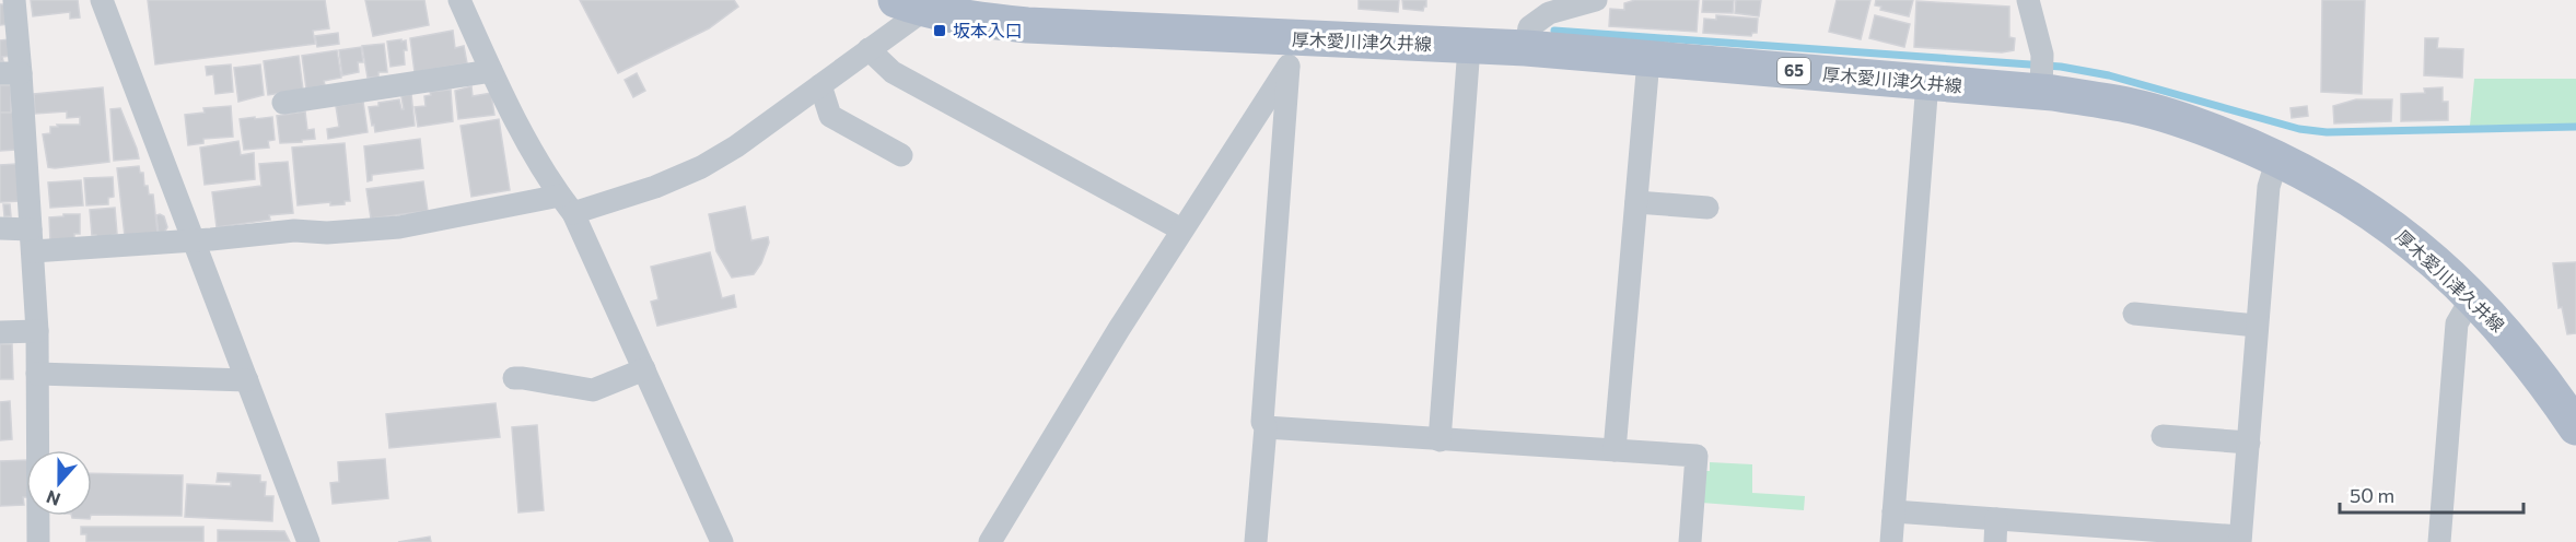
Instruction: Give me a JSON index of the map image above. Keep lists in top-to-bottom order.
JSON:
{
  "streets": {
    "main road": ["厚木愛川津久井線", "65"]
  },
  "places": {
    "transit": ["坂本入口"]
  },
  "scale_bar": "50 m",
  "north": "bottom"
}
